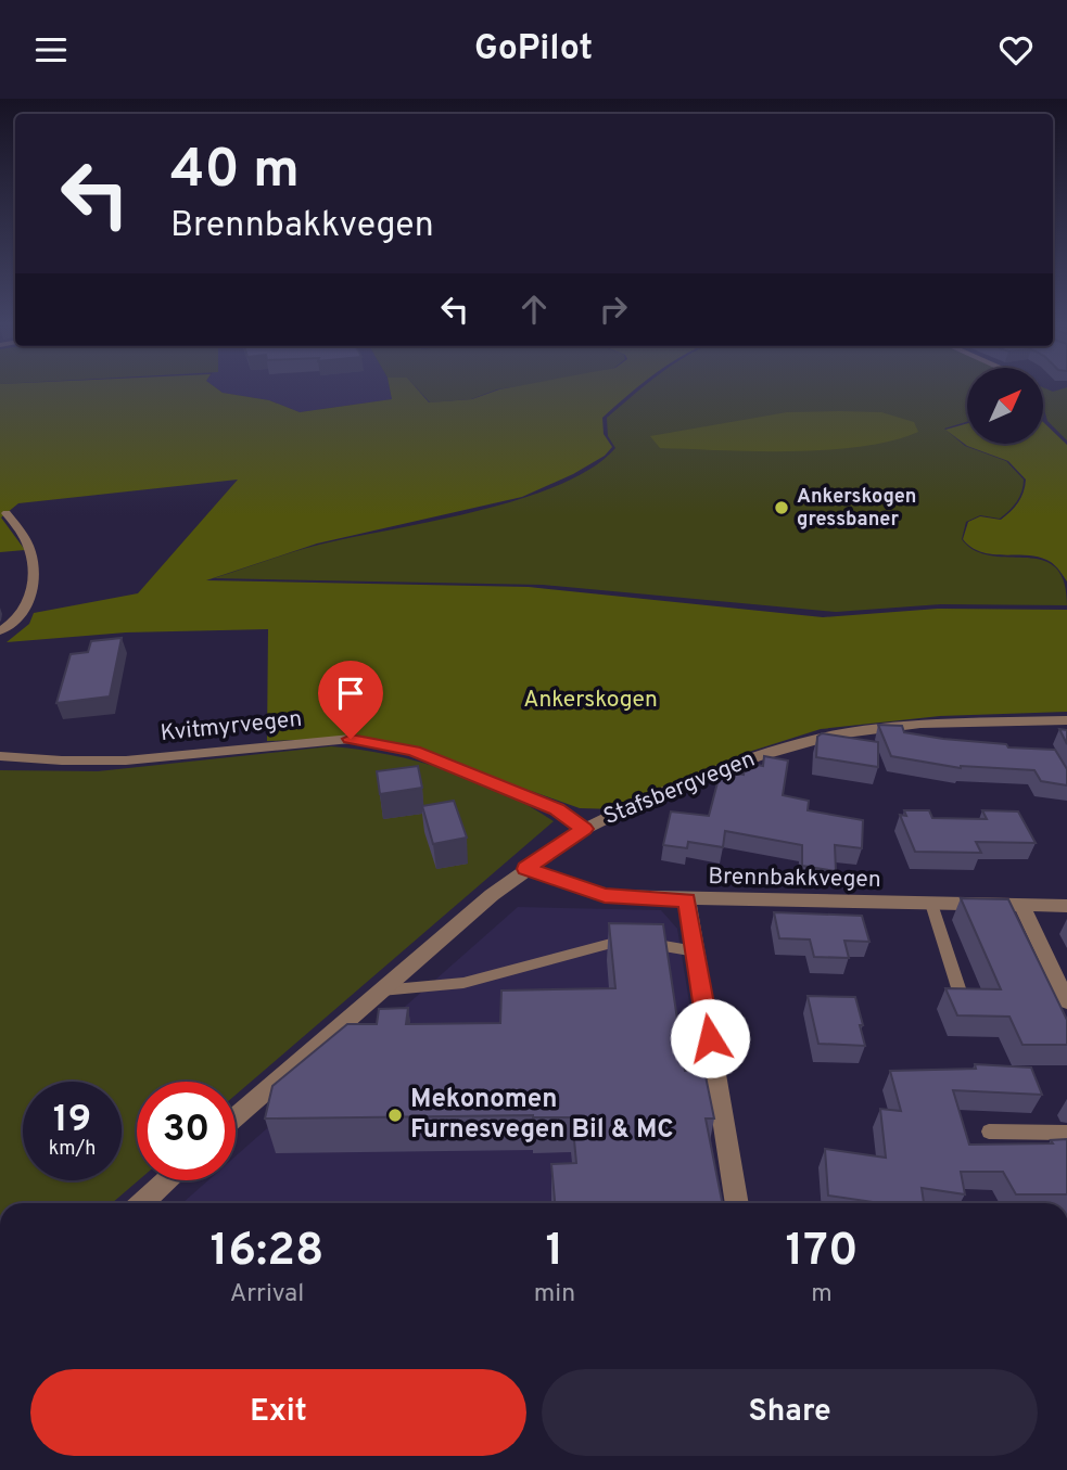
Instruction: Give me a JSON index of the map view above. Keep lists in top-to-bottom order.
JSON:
{
  "streets": {
    "street": ["Kvitmyrvegen", "Stafsbergvegen", "Brennbakkvegen"]
  },
  "crossings": [
    ["Kvitmyrvegen", "Stafsbergvegen"],
    ["Stafsbergvegen", "Brennbakkvegen"]
  ],
  "parks": ["Ankerskogen"],
  "places": ["Ankerskogen gressbaner", "Mekonomen Furnesvegen Bil & MC"],
  "north": "top right",
  "page": {
    "header": "GoPilot",
    "turn": ["40 m", "Brennbakkvegen"],
    "speed": "19 km/h",
    "limit": "30",
    "eta": [
      "16:28",
      "Arrival",
      "1",
      "min",
      "170",
      "m"
    ],
    "buttons": ["Exit", "Share"]
  }
}
